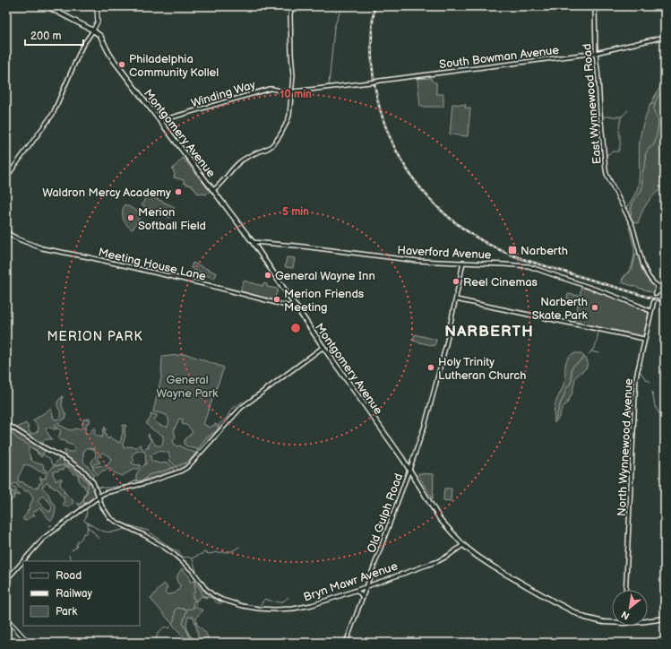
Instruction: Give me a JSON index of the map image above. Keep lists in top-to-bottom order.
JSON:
{
  "streets": {
    "main road": ["East Wynnewood Road", "Montgomery Avenue"],
    "street": [
      "South Bowman Avenue",
      "Winding Way",
      "Haverford Avenue",
      "Meeting House Lane",
      "North Wynnewood Avenue",
      "Old Gulph Road",
      "Bryn Mawr Avenue"
    ]
  },
  "crossings": [
    ["South Bowman Avenue", "Winding Way"],
    ["South Bowman Avenue", "East Wynnewood Road"],
    ["Winding Way", "Montgomery Avenue"],
    ["Montgomery Avenue", "Haverford Avenue"],
    ["Montgomery Avenue", "Meeting House Lane"],
    ["Montgomery Avenue", "Old Gulph Road"],
    ["Montgomery Avenue", "Bryn Mawr Avenue"],
    ["Haverford Avenue", "North Wynnewood Avenue"],
    ["Haverford Avenue", "Old Gulph Road"],
    ["Old Gulph Road", "Bryn Mawr Avenue"]
  ],
  "districts": ["NARBERTH", "MERION PARK"],
  "parks": ["General Wayne Park"],
  "places": {
    "other": [
      "Philadelphia Community Kollel",
      "Waldron Mercy Academy",
      "Merion Softball Field",
      "General Wayne Inn",
      "Reel Cinemas",
      "Merion Friends Meeting",
      "Narberth Skate Park",
      "Holy Trinity Lutheran Church"
    ],
    "transit": ["Narberth"]
  },
  "legend": ["Road", "Railway", "Park"],
  "scale_bar": "200 m",
  "north": "bottom left",
  "rings": ["10 min", "5 min"]
}
